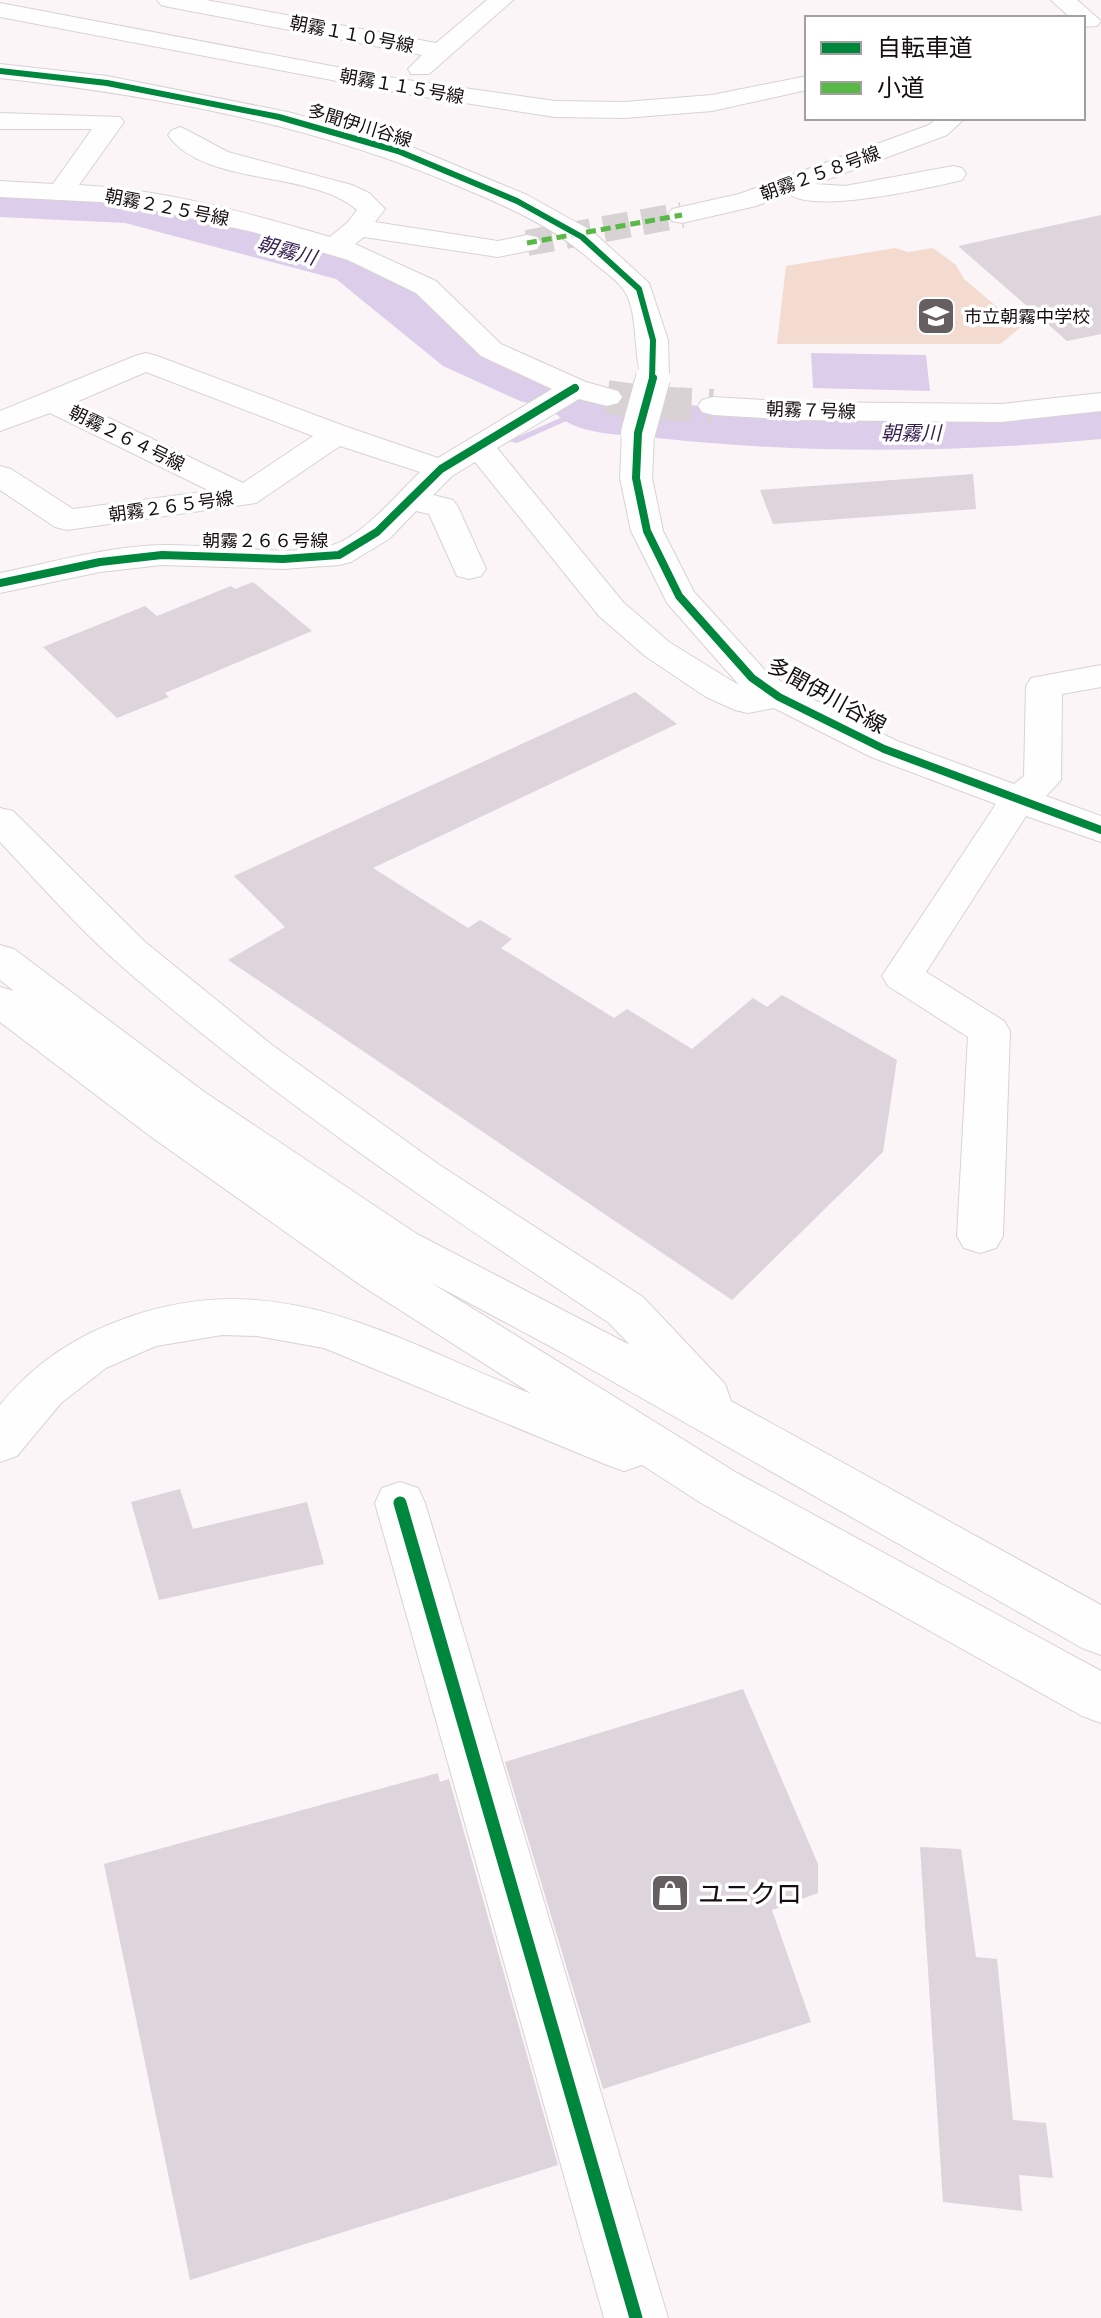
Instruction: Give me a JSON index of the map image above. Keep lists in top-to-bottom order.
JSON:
{
  "streets": {
    "main road": [
      "朝霧１１０号線",
      "朝霧１１５号線",
      "多聞伊川谷線",
      "朝霧２５８号線",
      "朝霧２２５号線",
      "朝霧７号線",
      "朝霧２６４号線",
      "朝霧２６５号線",
      "朝霧２６６号線"
    ]
  },
  "crossings": [
    ["朝霧２２５号線", "朝霧２６６号線"],
    ["朝霧２６４号線", "朝霧２６５号線"]
  ],
  "water": ["朝霧川"],
  "places": {
    "school or university": ["市立朝霧中学校"],
    "shop": ["ユニクロ"]
  },
  "legend": ["自転車道", "小道"]
}
